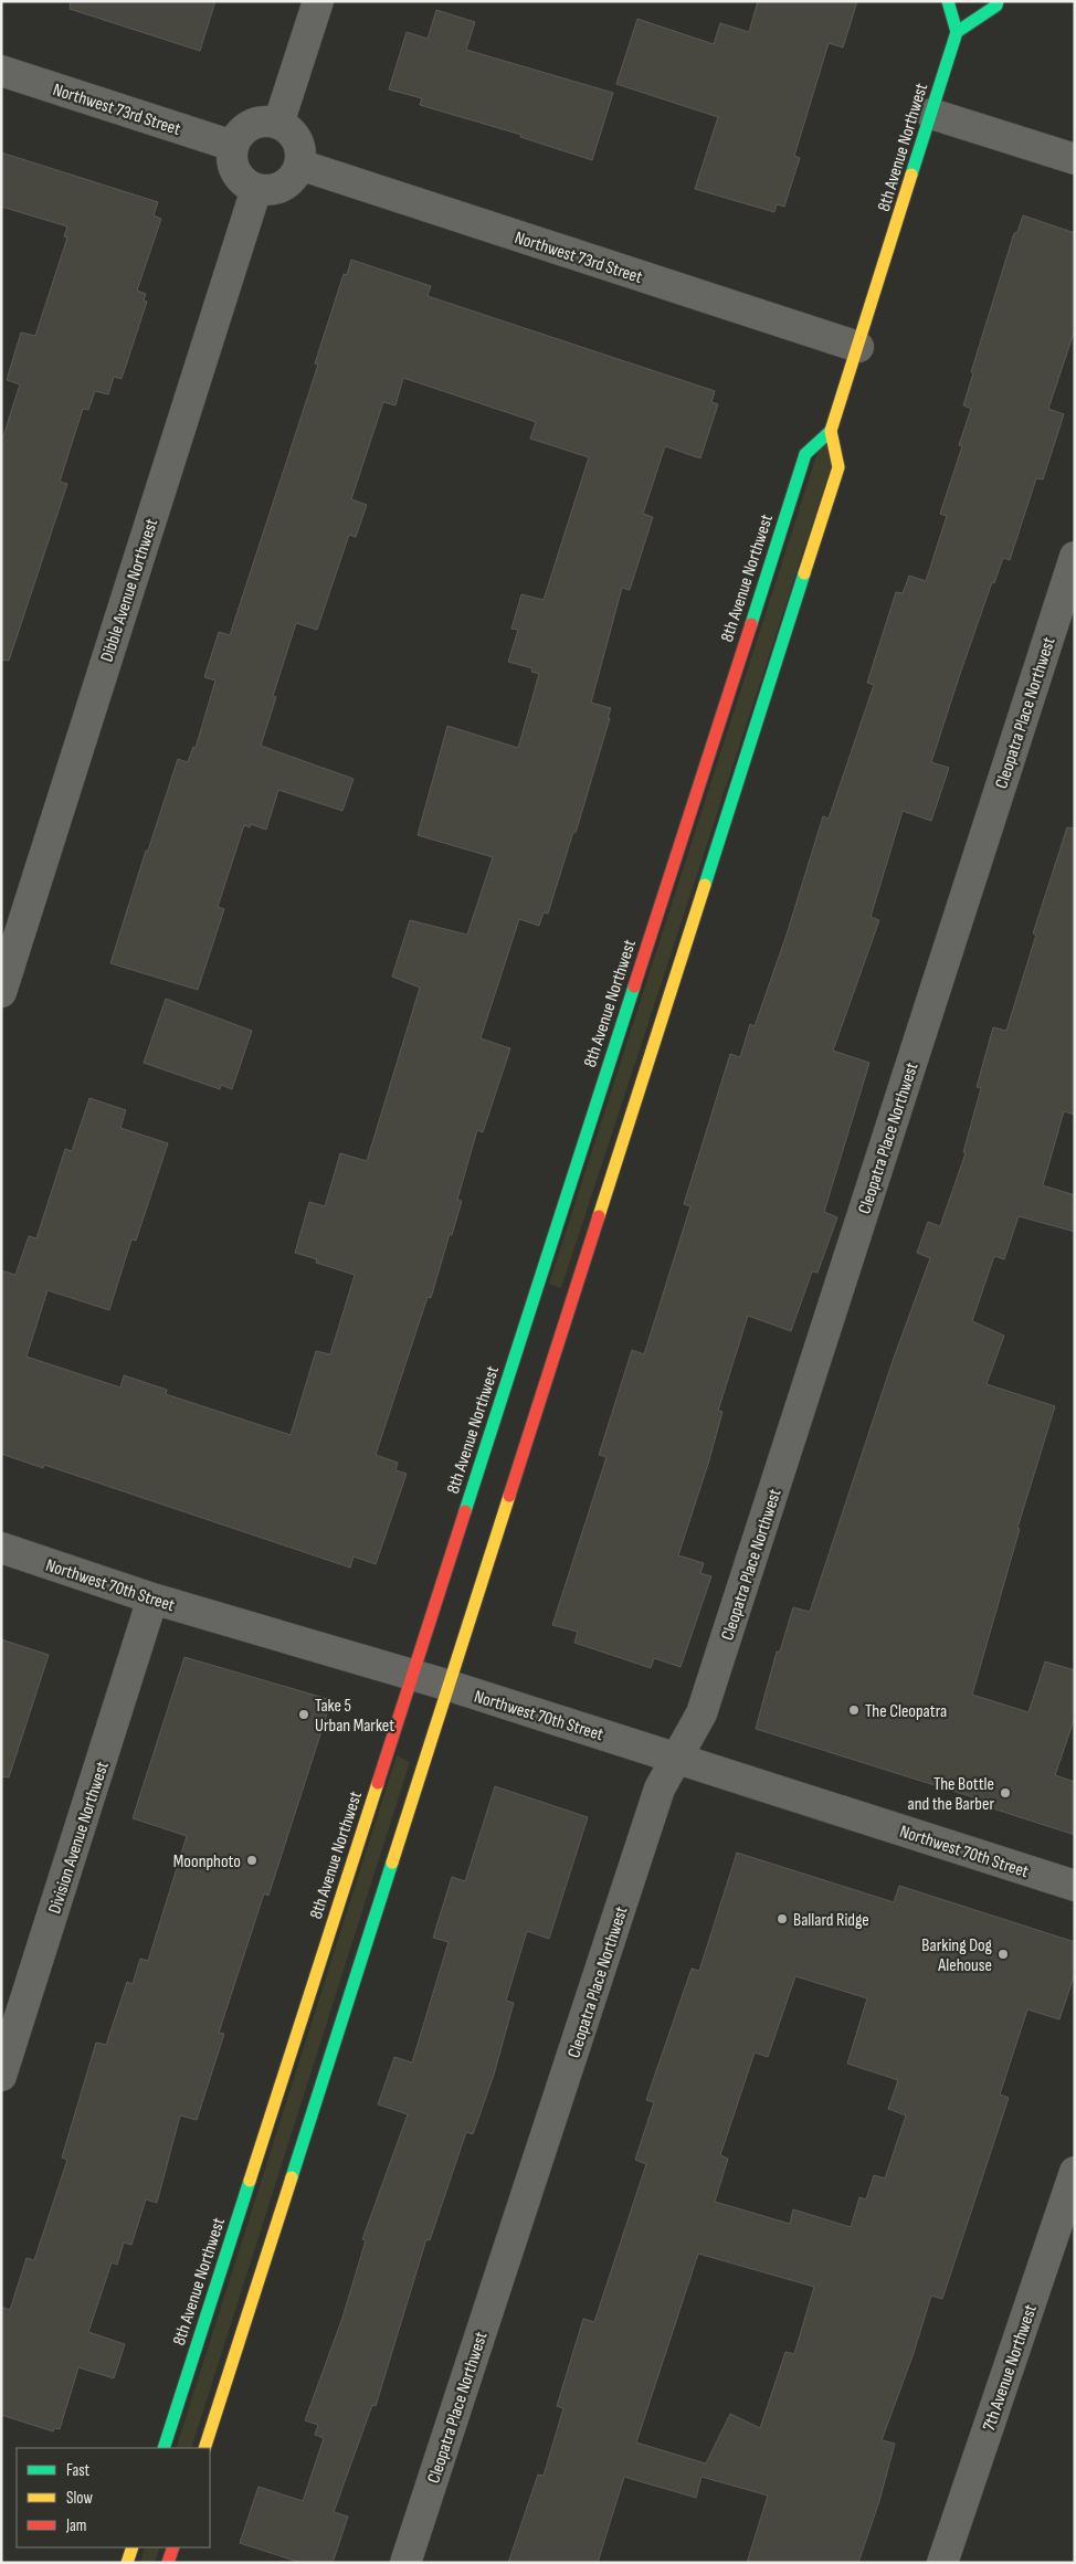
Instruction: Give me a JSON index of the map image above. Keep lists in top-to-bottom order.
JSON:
{
  "streets": {
    "main road": ["8th Avenue Northwest"],
    "street": [
      "Northwest 73rd Street",
      "Dibble Avenue Northwest",
      "Cleopatra Place Northwest",
      "Northwest 70th Street",
      "Division Avenue Northwest",
      "7th Avenue Northwest"
    ]
  },
  "crossings": [
    ["Northwest 73rd Street", "8th Avenue Northwest"],
    ["Northwest 73rd Street", "Dibble Avenue Northwest"],
    ["8th Avenue Northwest", "Northwest 70th Street"],
    ["Cleopatra Place Northwest", "Northwest 70th Street"],
    ["Northwest 70th Street", "Division Avenue Northwest"]
  ],
  "places": [
    "The Cleopatra",
    "Take 5 Urban Market",
    "The Bottle and the Barber",
    "Moonphoto",
    "Ballard Ridge",
    "Barking Dog Alehouse"
  ],
  "legend": ["Fast", "Slow", "Jam"]
}
